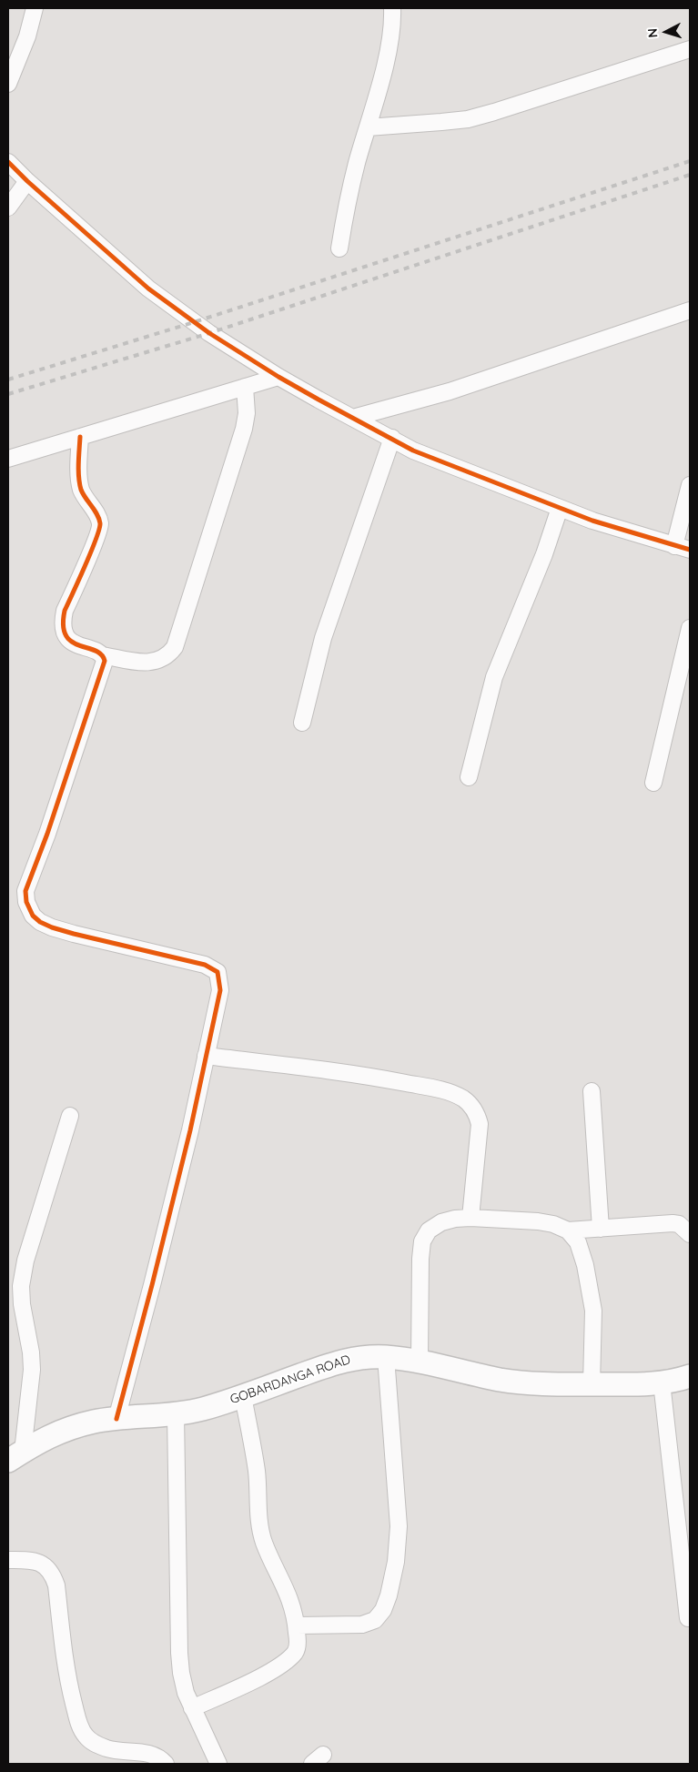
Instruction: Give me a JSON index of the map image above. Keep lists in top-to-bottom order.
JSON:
{
  "streets": {
    "main road": ["GOBARDANGA ROAD"]
  },
  "north": "left"
}
